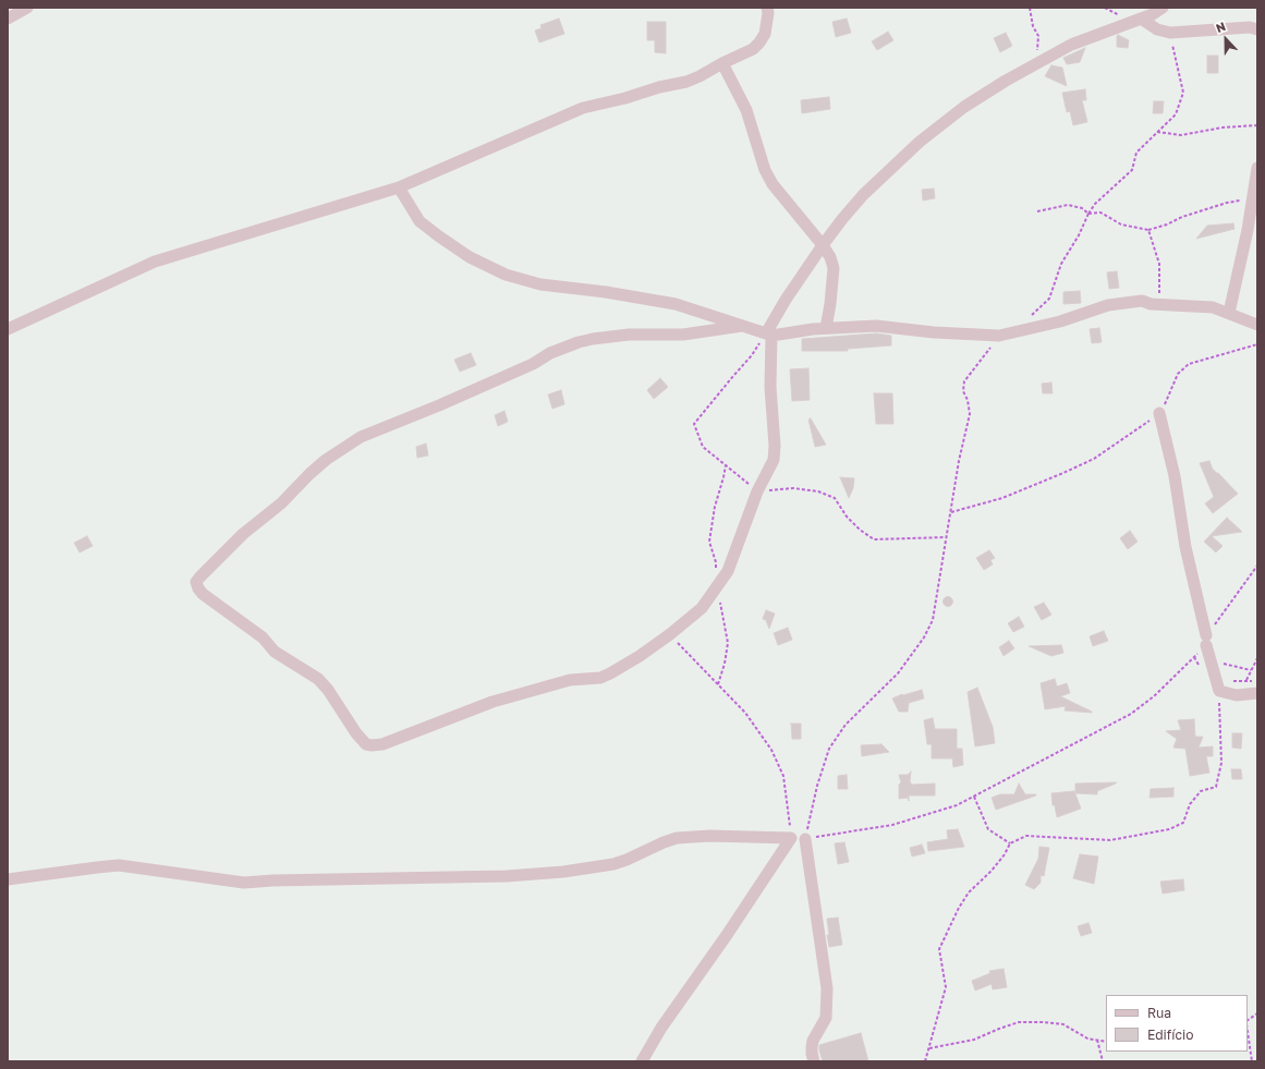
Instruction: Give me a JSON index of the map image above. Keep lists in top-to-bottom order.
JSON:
{
  "legend": ["Rua", "Edifício"],
  "north": "top"
}
